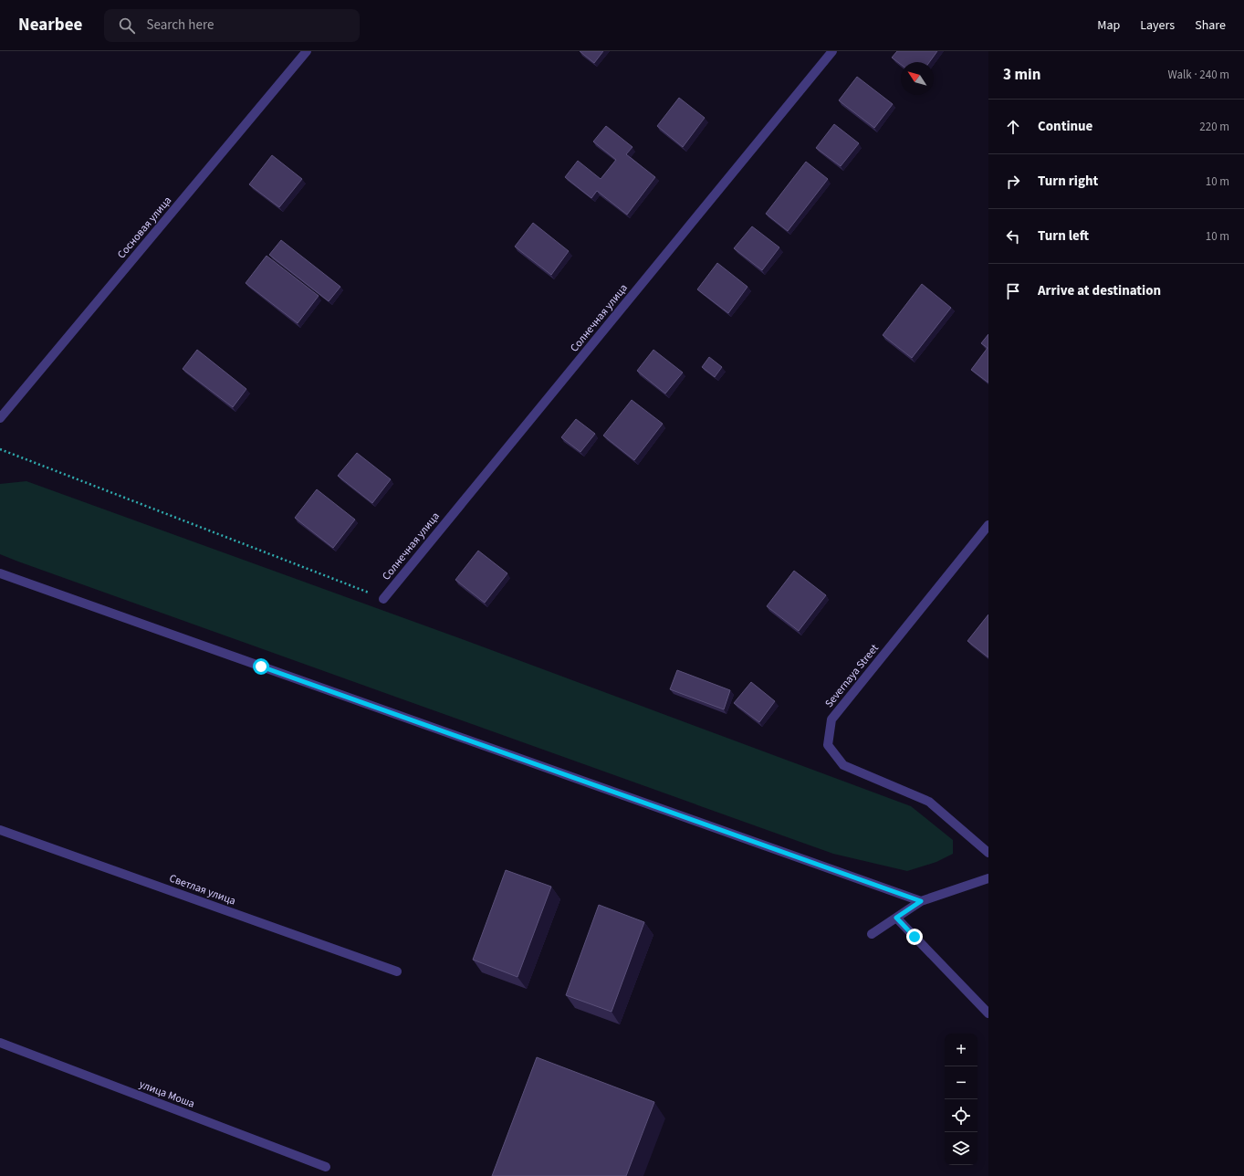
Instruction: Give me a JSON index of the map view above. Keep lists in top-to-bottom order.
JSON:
{
  "streets": {
    "street": [
      "Сосновая улица",
      "Солнечная улица",
      "Severnaya Street",
      "Светлая улица",
      "улица Моша"
    ]
  },
  "north": "top left",
  "page": {
    "header": "Nearbee",
    "search": "Search here",
    "nav": ["Map", "Layers", "Share"],
    "heading": ["3 min", "Walk · 240 m"],
    "list": [
      ["Continue", "220 m"],
      ["Turn right", "10 m"],
      ["Turn left", "10 m"],
      "Arrive at destination"
    ],
    "map_buttons": ["+", "−"]
  }
}
